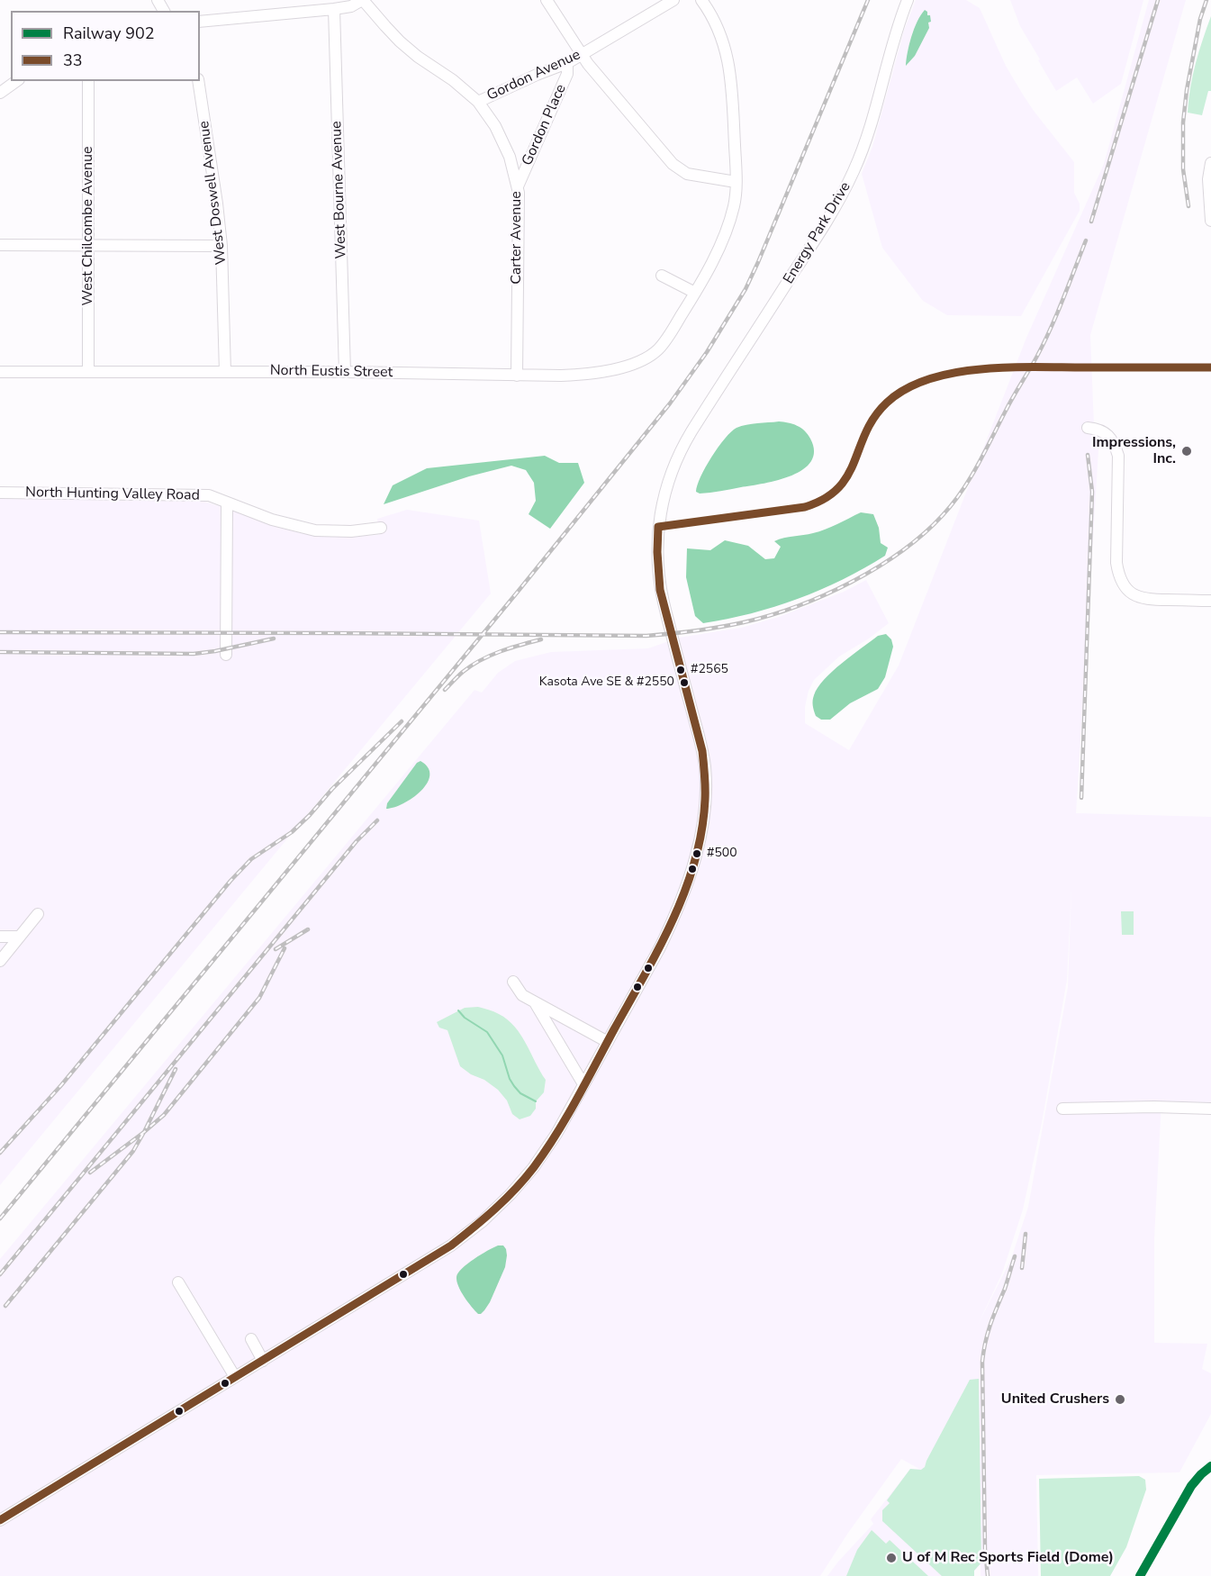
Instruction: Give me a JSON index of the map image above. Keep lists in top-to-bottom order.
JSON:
{
  "streets": {
    "street": [
      "Gordon Avenue",
      "Gordon Place",
      "West Bourne Avenue",
      "West Doswell Avenue",
      "West Chilcombe Avenue",
      "Energy Park Drive",
      "Carter Avenue",
      "North Eustis Street",
      "North Hunting Valley Road"
    ]
  },
  "crossings": [
    ["Gordon Avenue", "Gordon Place"],
    ["Gordon Avenue", "Carter Avenue"],
    ["Gordon Place", "Carter Avenue"],
    ["West Bourne Avenue", "North Eustis Street"],
    ["West Doswell Avenue", "North Eustis Street"],
    ["West Chilcombe Avenue", "North Eustis Street"],
    ["Carter Avenue", "North Eustis Street"]
  ],
  "places": [
    "Impressions, Inc.",
    "#2565",
    "Kasota Ave SE & #2550",
    "#500",
    "United Crushers",
    "U of M Rec Sports Field (Dome)"
  ],
  "lines": ["transit line 33", "rail line 902"],
  "legend": ["Railway 902", "33"]
}
